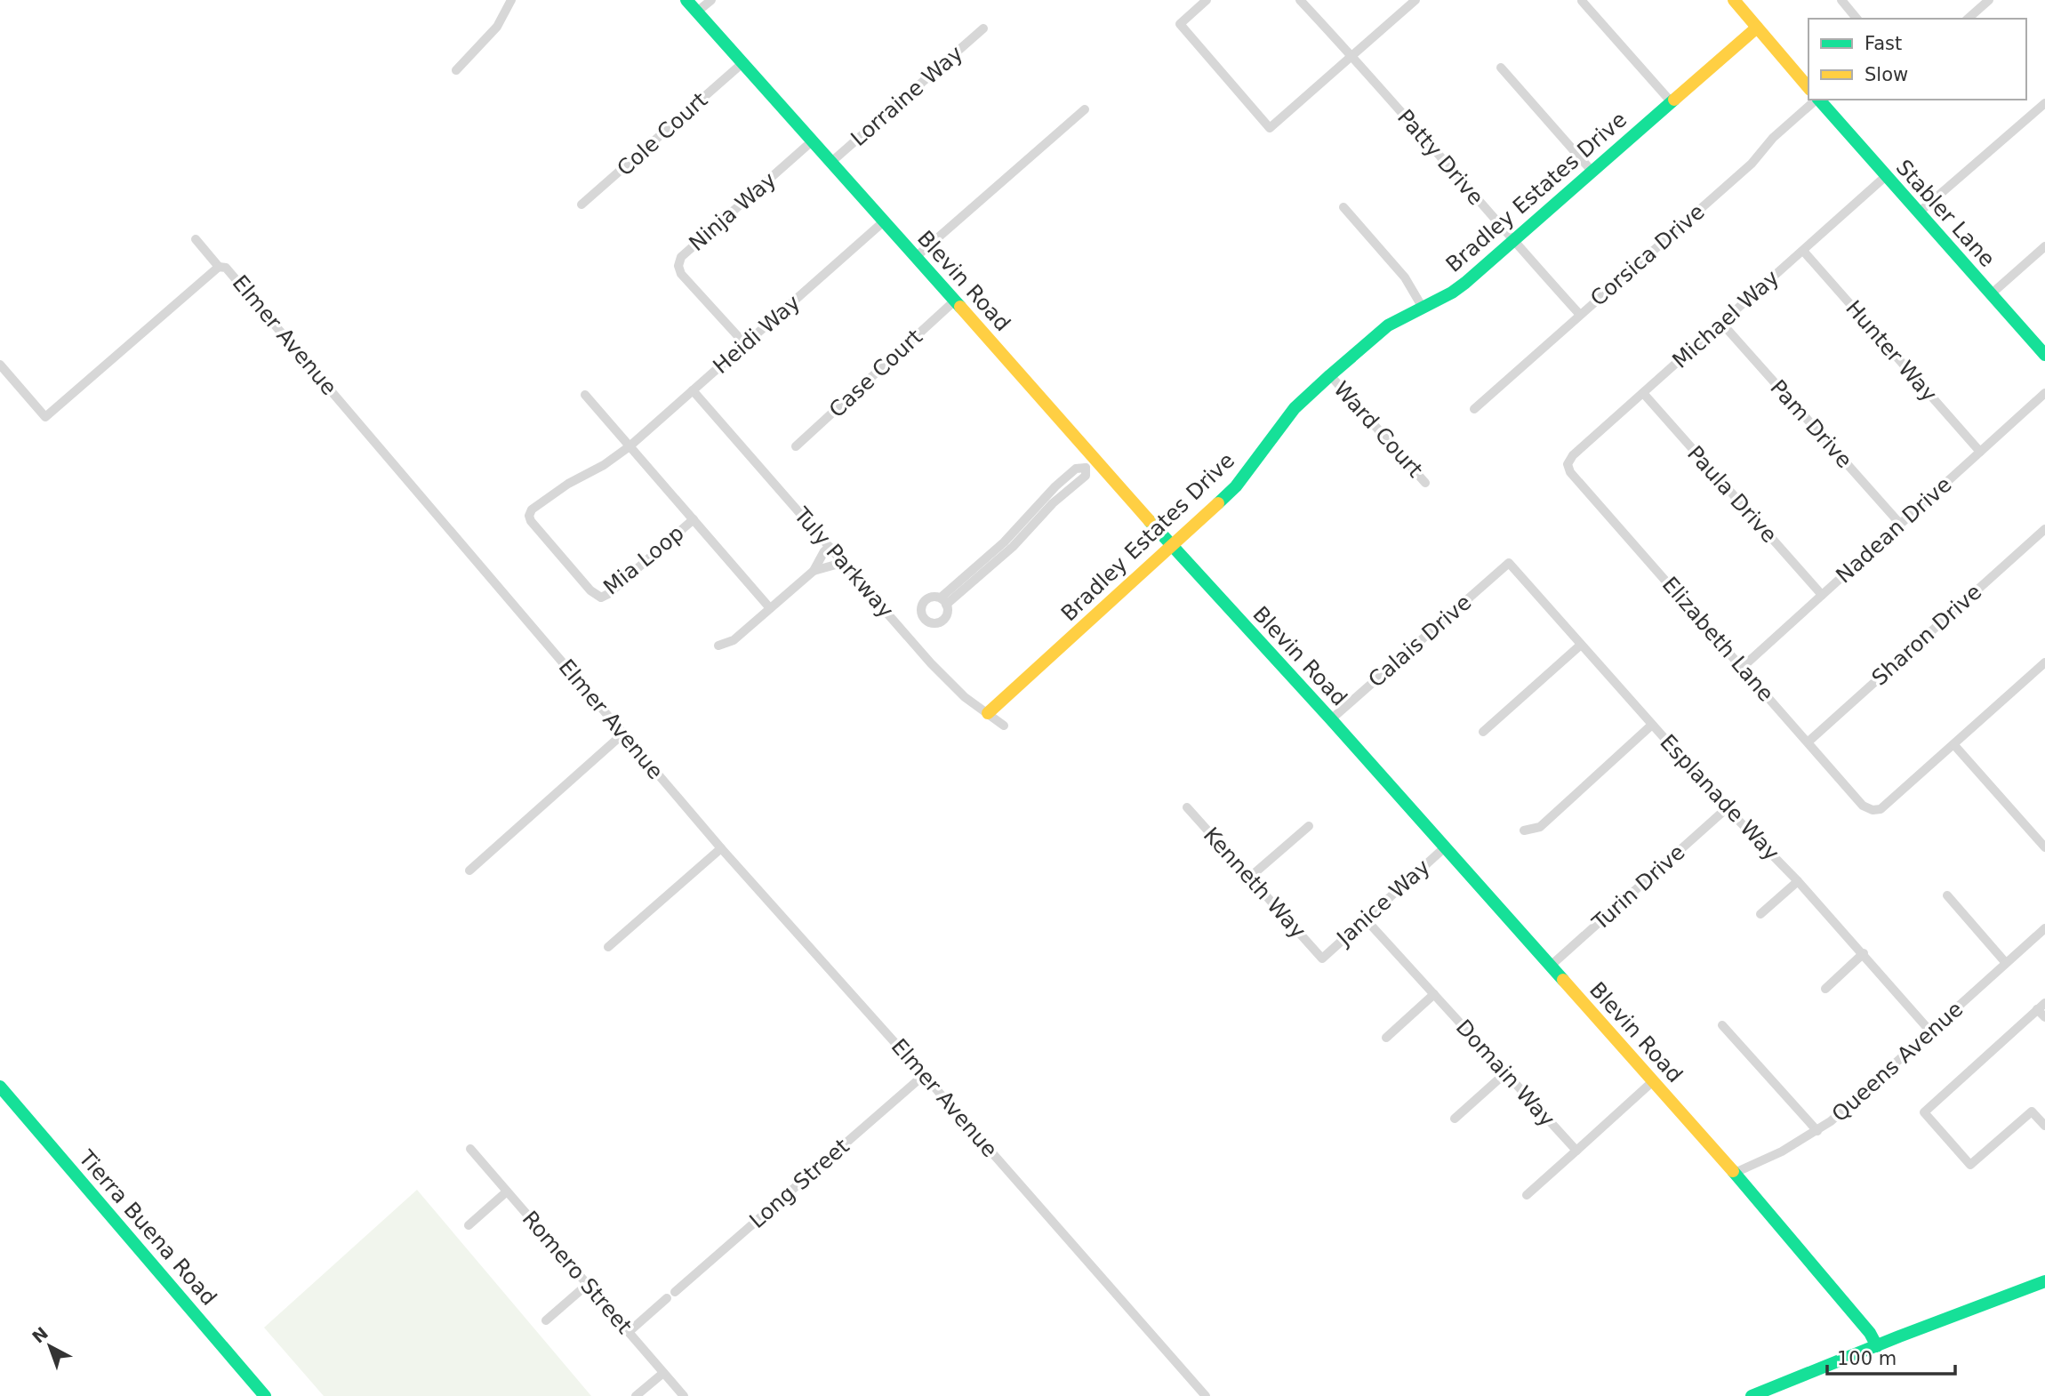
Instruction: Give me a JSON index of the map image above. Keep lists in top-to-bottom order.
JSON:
{
  "streets": {
    "street": [
      "Lorraine Way",
      "Cole Court",
      "Patty Drive",
      "Bradley Estates Drive",
      "Ninja Way",
      "Stabler Lane",
      "Corsica Drive",
      "Blevin Road",
      "Michael Way",
      "Heidi Way",
      "Elmer Avenue",
      "Hunter Way",
      "Case Court",
      "Pam Drive",
      "Ward Court",
      "Paula Drive",
      "Nadean Drive",
      "Mia Loop",
      "Tuly Parkway",
      "Sharon Drive",
      "Elizabeth Lane",
      "Calais Drive",
      "Esplanade Way",
      "Kenneth Way",
      "Turin Drive",
      "Janice Way",
      "Queens Avenue",
      "Domain Way",
      "Long Street",
      "Tierra Buena Road",
      "Romero Street"
    ]
  },
  "crossings": [
    ["Lorraine Way", "Blevin Road"],
    ["Cole Court", "Blevin Road"],
    ["Patty Drive", "Bradley Estates Drive"],
    ["Patty Drive", "Corsica Drive"],
    ["Bradley Estates Drive", "Blevin Road"],
    ["Bradley Estates Drive", "Ward Court"],
    ["Bradley Estates Drive", "Tuly Parkway"],
    ["Ninja Way", "Blevin Road"],
    ["Ninja Way", "Heidi Way"],
    ["Stabler Lane", "Michael Way"],
    ["Blevin Road", "Heidi Way"],
    ["Blevin Road", "Case Court"],
    ["Blevin Road", "Calais Drive"],
    ["Blevin Road", "Turin Drive"],
    ["Blevin Road", "Janice Way"],
    ["Blevin Road", "Queens Avenue"],
    ["Michael Way", "Hunter Way"],
    ["Michael Way", "Pam Drive"],
    ["Michael Way", "Paula Drive"],
    ["Michael Way", "Elizabeth Lane"],
    ["Heidi Way", "Mia Loop"],
    ["Heidi Way", "Tuly Parkway"],
    ["Elmer Avenue", "Long Street"],
    ["Hunter Way", "Nadean Drive"],
    ["Pam Drive", "Nadean Drive"],
    ["Paula Drive", "Nadean Drive"],
    ["Nadean Drive", "Elizabeth Lane"],
    ["Sharon Drive", "Elizabeth Lane"],
    ["Calais Drive", "Esplanade Way"],
    ["Esplanade Way", "Turin Drive"],
    ["Esplanade Way", "Queens Avenue"],
    ["Kenneth Way", "Janice Way"],
    ["Janice Way", "Domain Way"]
  ],
  "legend": ["Fast", "Slow"],
  "scale_bar": "100 m",
  "north": "top left"
}
